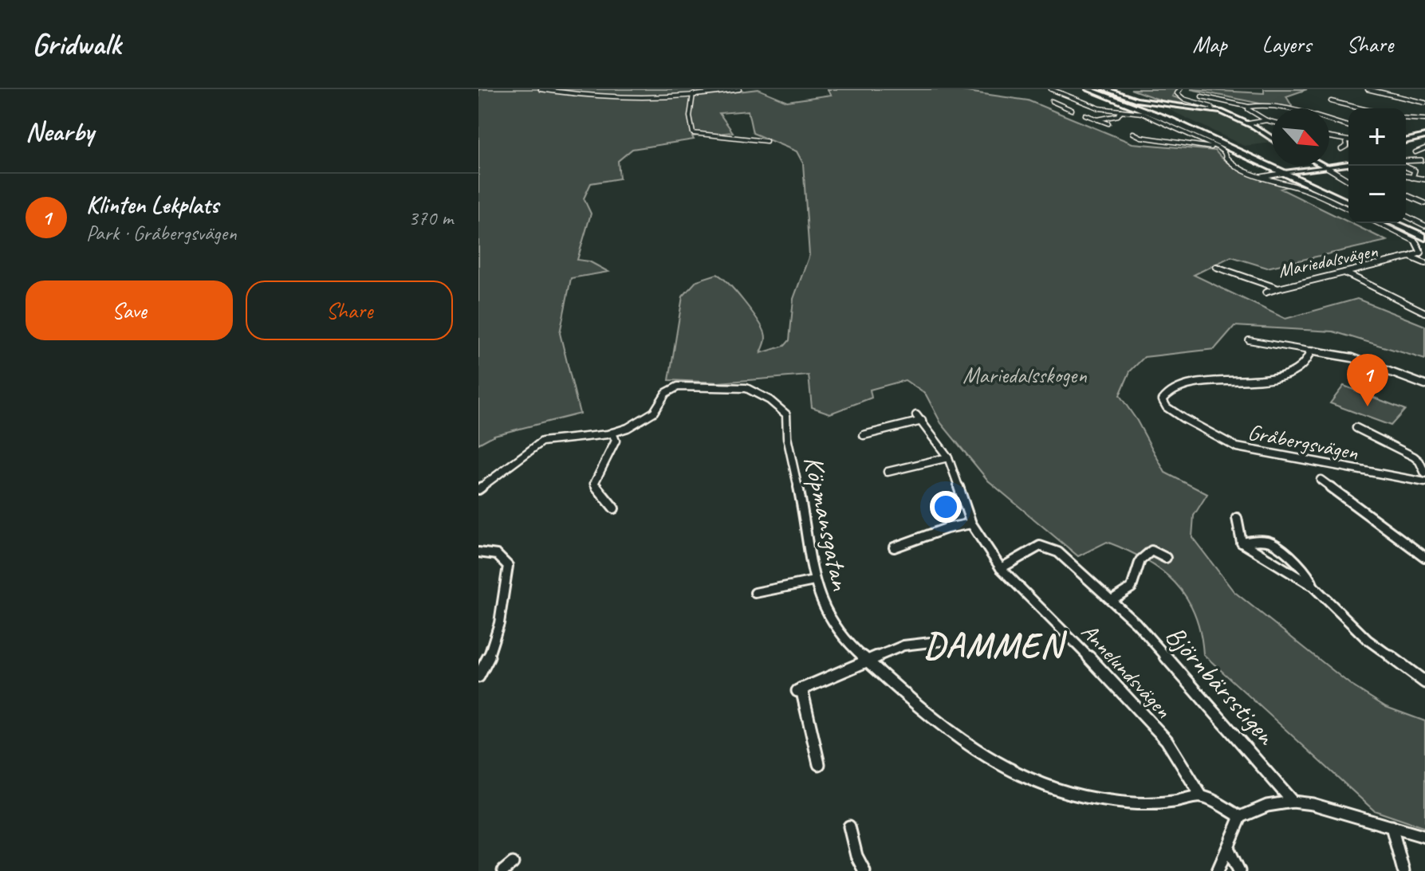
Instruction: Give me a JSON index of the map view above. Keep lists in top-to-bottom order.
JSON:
{
  "streets": {
    "street": [
      "Mariedalsvägen",
      "Gråbergsvägen",
      "Köpmansgatan",
      "Annelundsvägen",
      "Björnbärsstigen"
    ]
  },
  "crossings": [
    ["Köpmansgatan", "Annelundsvägen"],
    ["Annelundsvägen", "Björnbärsstigen"]
  ],
  "districts": ["DAMMEN"],
  "parks": ["Mariedalsskogen"],
  "north": "bottom right",
  "page": {
    "header": "Gridwalk",
    "nav": ["Map", "Layers", "Share"],
    "heading": "Nearby",
    "map_buttons": ["+", "−"],
    "list": [
      {
        "mark": "1",
        "name": "Klinten Lekplats",
        "note": "Park · Gråbergsvägen",
        "value": "370 m"
      }
    ],
    "buttons": ["Save", "Share"],
    "pins": "1"
  }
}
